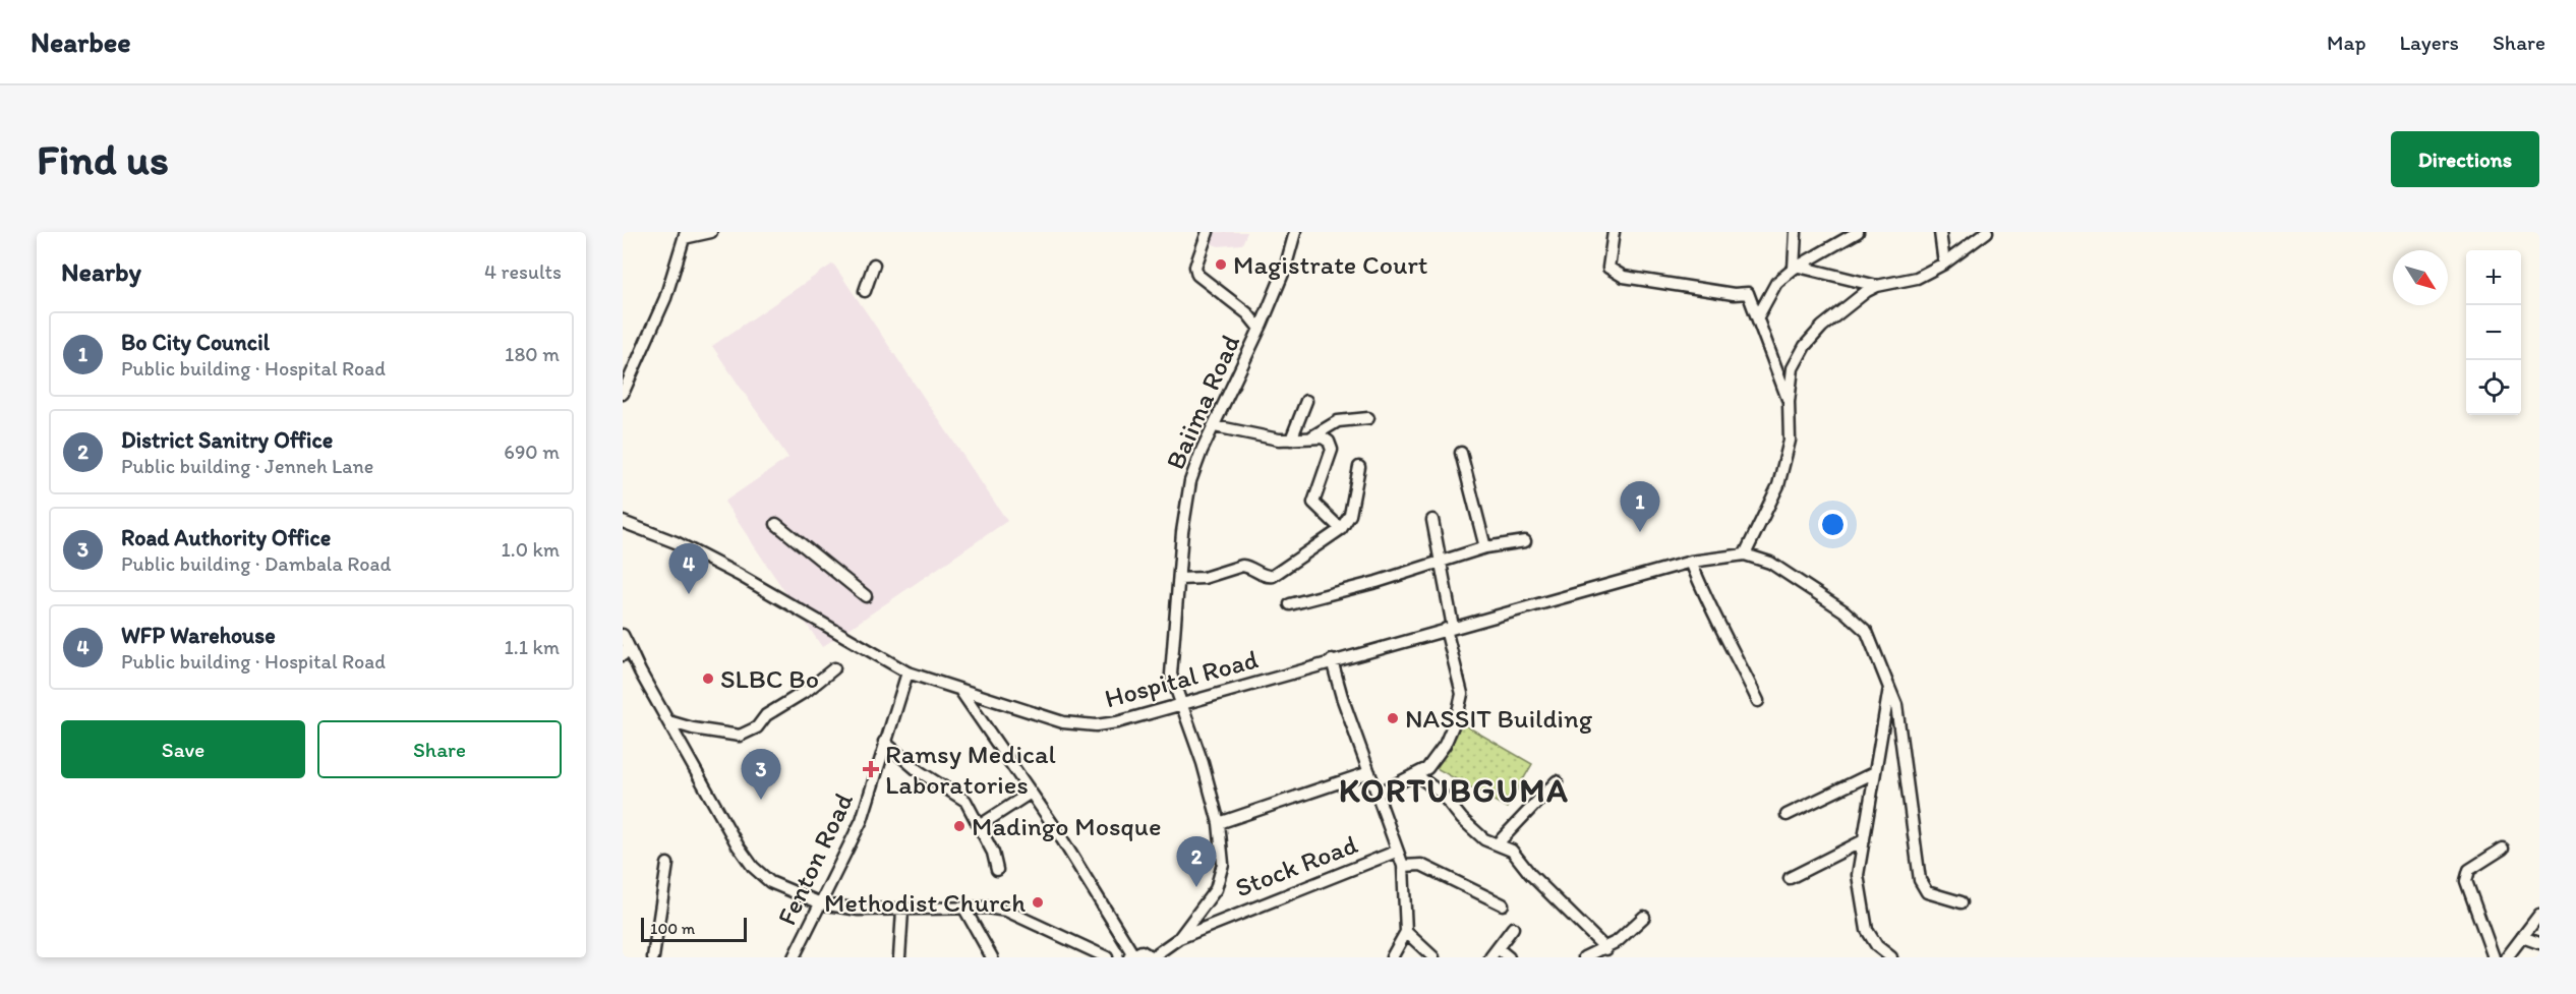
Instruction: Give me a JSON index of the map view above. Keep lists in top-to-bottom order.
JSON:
{
  "streets": {
    "street": [
      "Baiima Road",
      "Hospital Road",
      "Fenton Road",
      "Stock Road"
    ]
  },
  "crossings": [
    ["Baiima Road", "Hospital Road"],
    ["Baiima Road", "Stock Road"],
    ["Hospital Road", "Fenton Road"]
  ],
  "districts": ["KORTUBGUMA"],
  "places": {
    "other": [
      "Magistrate Court",
      "SLBC Bo",
      "NASSIT Building",
      "Madingo Mosque",
      "Methodist Church"
    ],
    "health": ["Ramsy Medical Laboratories"]
  },
  "scale_bar": "100 m",
  "north": "bottom right",
  "page": {
    "header": "Nearbee",
    "nav": ["Map", "Layers", "Share"],
    "buttons": [
      "Directions",
      ["Save", "Share"]
    ],
    "title": "Find us",
    "heading": ["Nearby", "4 results"],
    "map_buttons": ["+", "−"],
    "list": [
      {
        "mark": "1",
        "name": "Bo City Council",
        "note": "Public building · Hospital Road",
        "value": "180 m"
      },
      {
        "mark": "2",
        "name": "District Sanitry Office",
        "note": "Public building · Jenneh Lane",
        "value": "690 m"
      },
      {
        "mark": "3",
        "name": "Road Authority Office",
        "note": "Public building · Dambala Road",
        "value": "1.0 km"
      },
      {
        "mark": "4",
        "name": "WFP Warehouse",
        "note": "Public building · Hospital Road",
        "value": "1.1 km"
      }
    ],
    "pins": [
      "1",
      "4",
      "3",
      "2"
    ],
    "scale": "100 m"
  }
}
